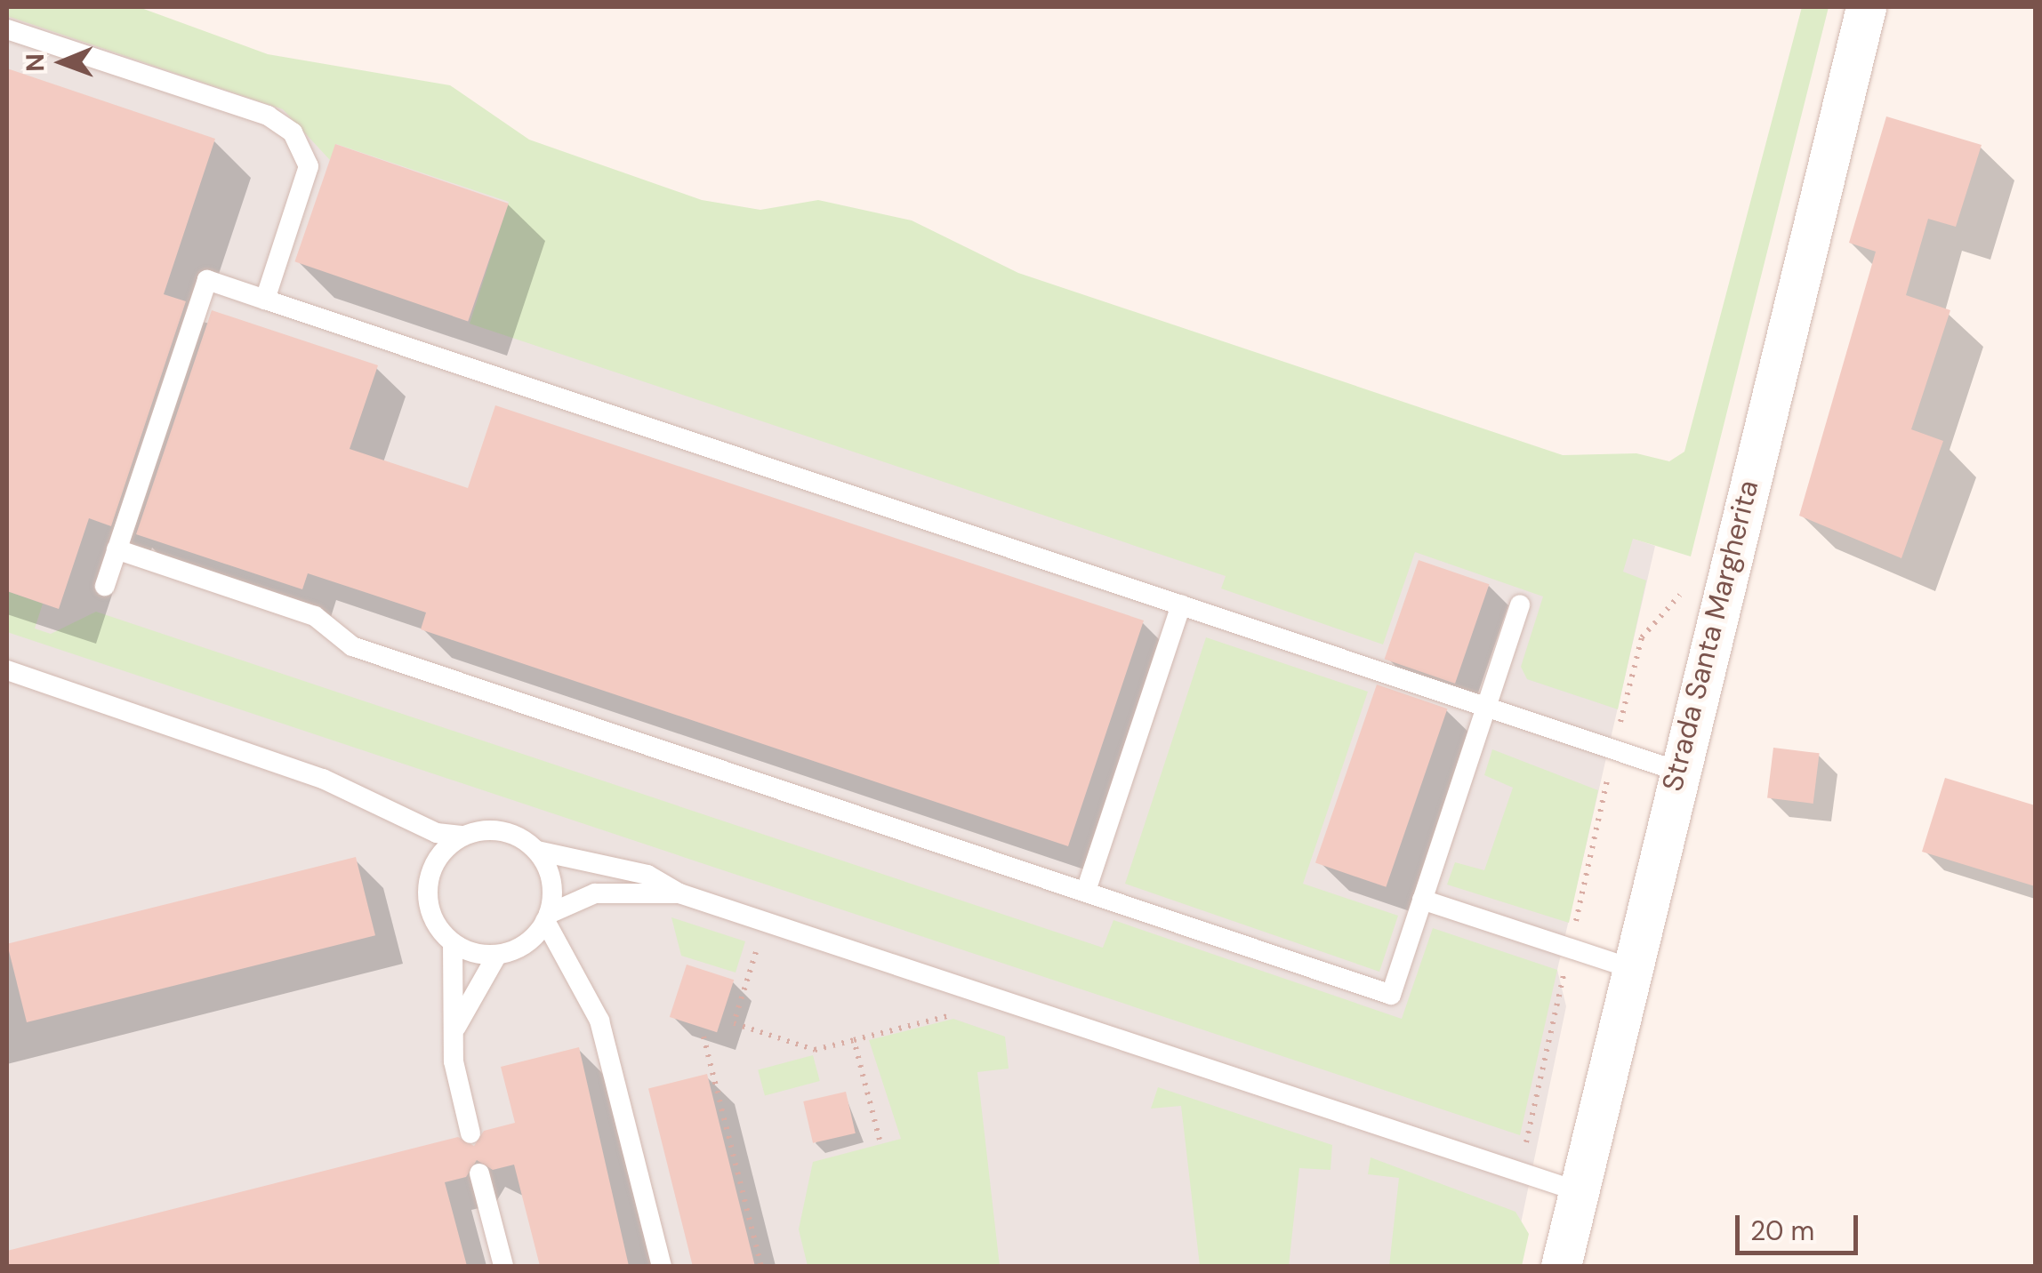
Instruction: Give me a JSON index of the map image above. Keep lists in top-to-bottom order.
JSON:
{
  "streets": {
    "street": ["Strada Santa Margherita"]
  },
  "scale_bar": "20 m",
  "north": "left"
}
